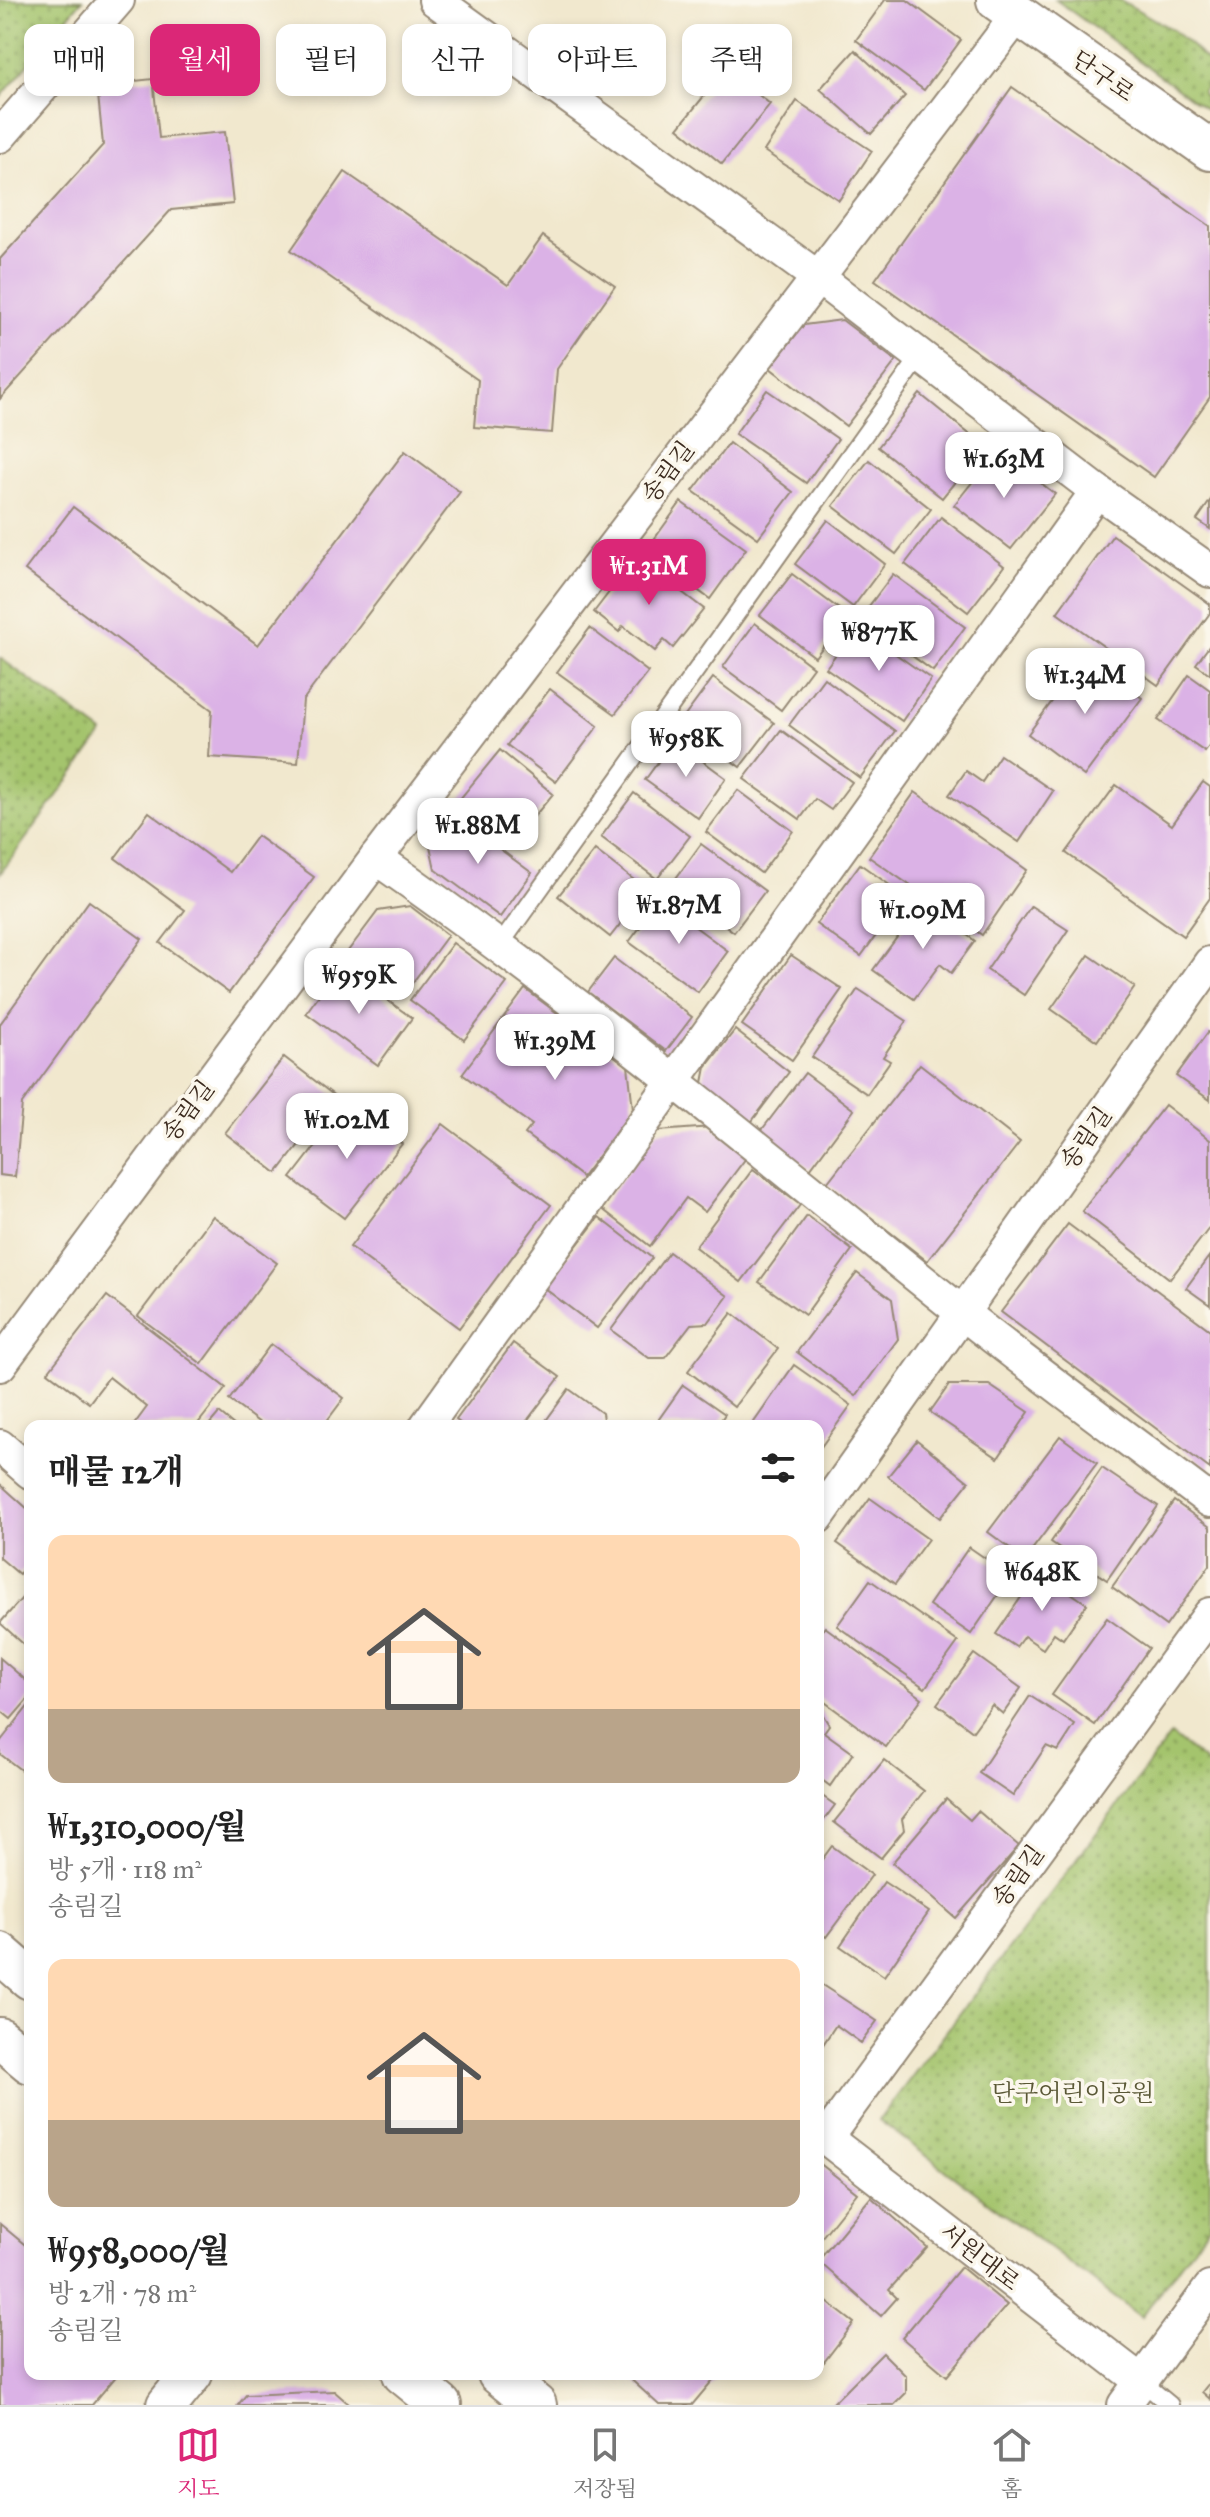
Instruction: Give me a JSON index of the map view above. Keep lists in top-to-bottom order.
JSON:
{
  "streets": {
    "street": ["단구로", "송림길", "서원대로"]
  },
  "crossings": [
    ["단구로", "송림길"]
  ],
  "parks": ["단구어린이공원"],
  "page": {
    "chip": [
      "매매",
      "월세",
      "필터",
      "신규",
      "아파트",
      "주택"
    ],
    "price": [
      "₩1.63M",
      "₩1.31M",
      "₩877K",
      "₩1.34M",
      "₩958K",
      "₩1.88M",
      "₩1.87M",
      "₩1.09M",
      "₩959K",
      "₩1.39M",
      "₩1.02M",
      "₩648K"
    ],
    "heading": "매물 12개",
    "list": [
      {
        "name": "₩1,310,000/월",
        "note": "방 5개 · 118 m² · 송림길"
      },
      {
        "name": "₩958,000/월",
        "note": "방 2개 · 78 m² · 송림길"
      }
    ],
    "tabs": ["지도", "저장됨", "홈"]
  }
}
